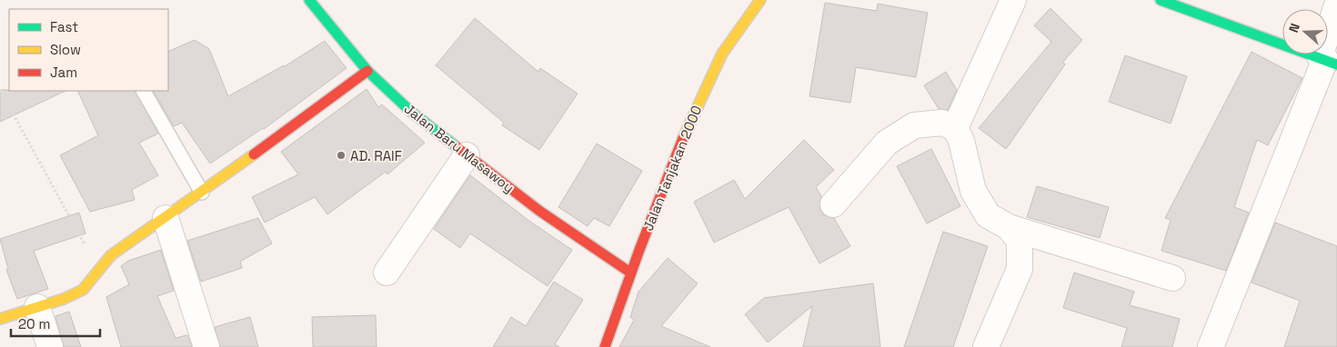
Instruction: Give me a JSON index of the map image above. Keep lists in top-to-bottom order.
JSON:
{
  "streets": {
    "street": ["Jalan Baru Masawoy", "Jalan Tanjakan 2000"]
  },
  "crossings": [
    ["Jalan Baru Masawoy", "Jalan Tanjakan 2000"]
  ],
  "places": ["AD. RAIF"],
  "legend": ["Fast", "Slow", "Jam"],
  "scale_bar": "20 m",
  "north": "left"
}
